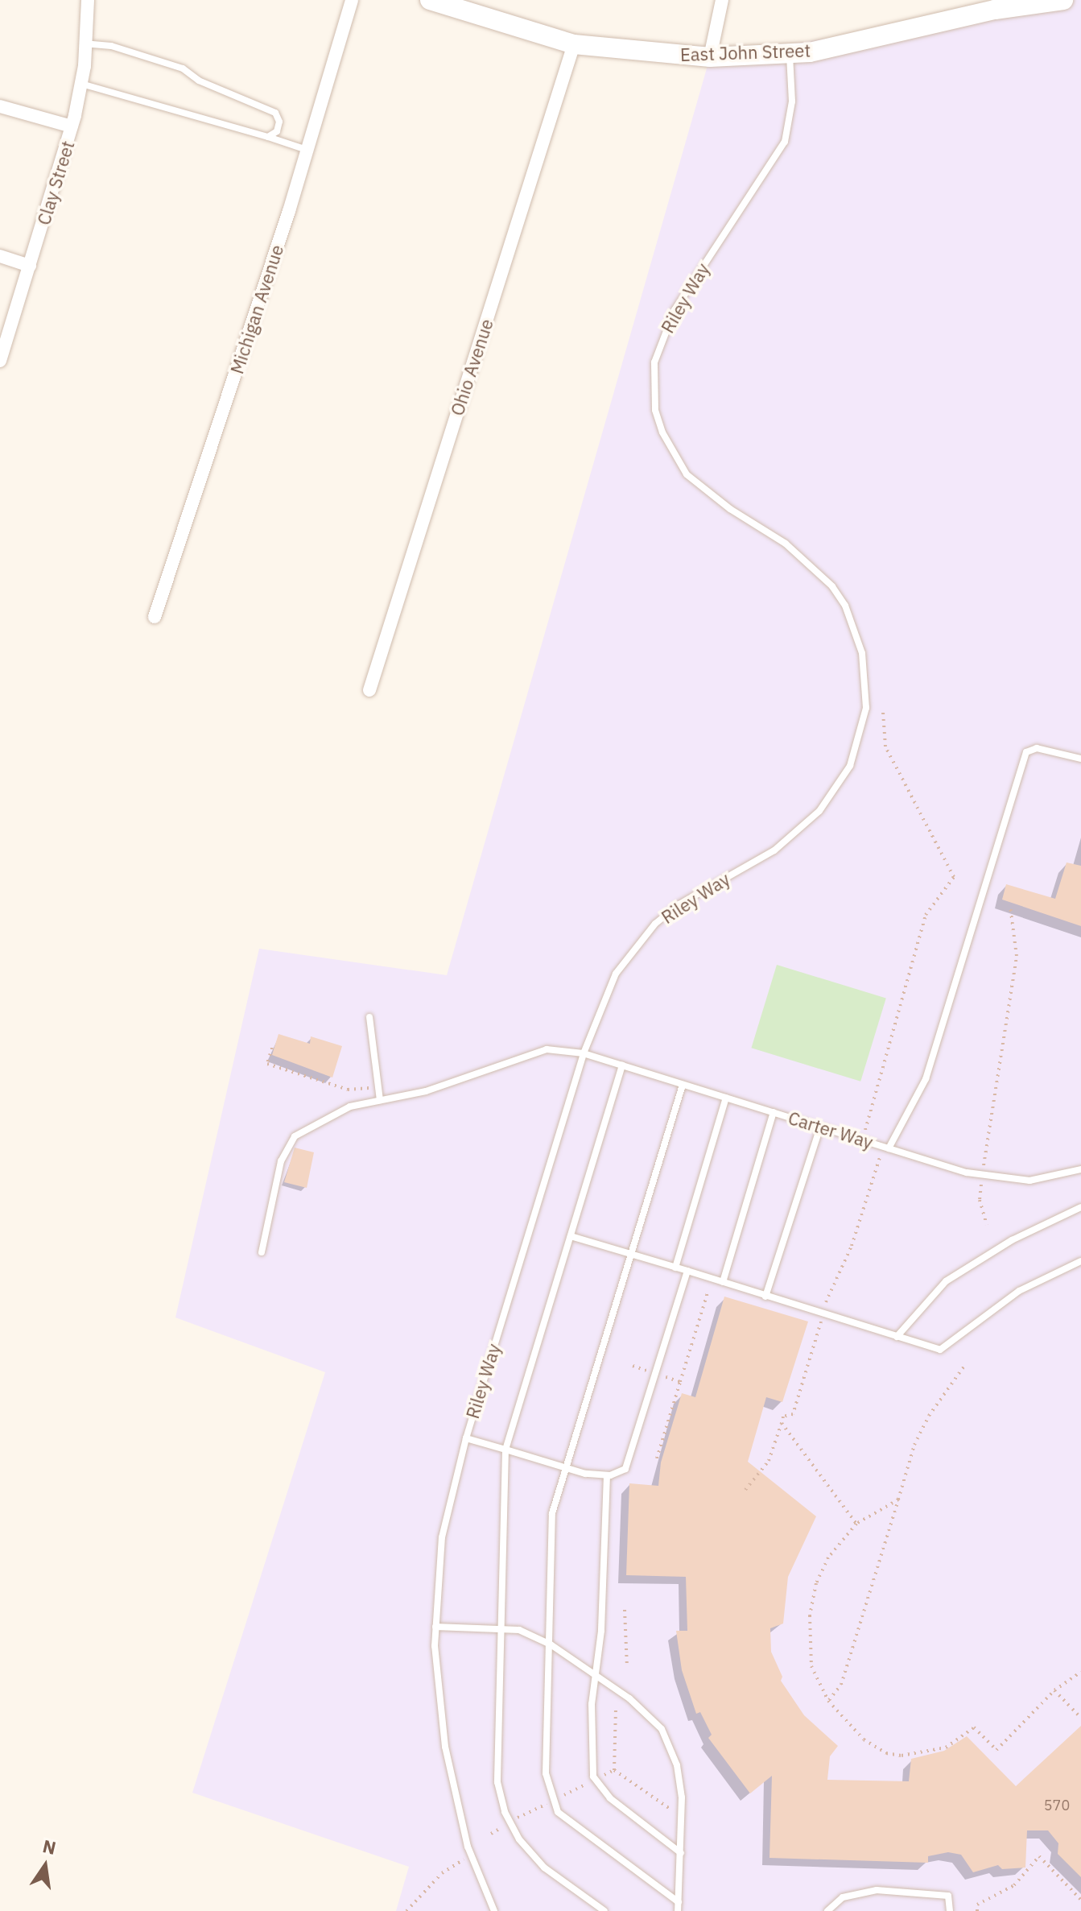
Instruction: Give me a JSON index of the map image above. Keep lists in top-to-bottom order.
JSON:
{
  "streets": {
    "street": [
      "East John Street",
      "Clay Street",
      "Michigan Avenue",
      "Ohio Avenue"
    ],
    "lane": ["Riley Way", "Carter Way"]
  },
  "crossings": [
    ["East John Street", "Riley Way"],
    ["East John Street", "Ohio Avenue"],
    ["Riley Way", "Carter Way"]
  ],
  "house_numbers": ["570"],
  "north": "top"
}
